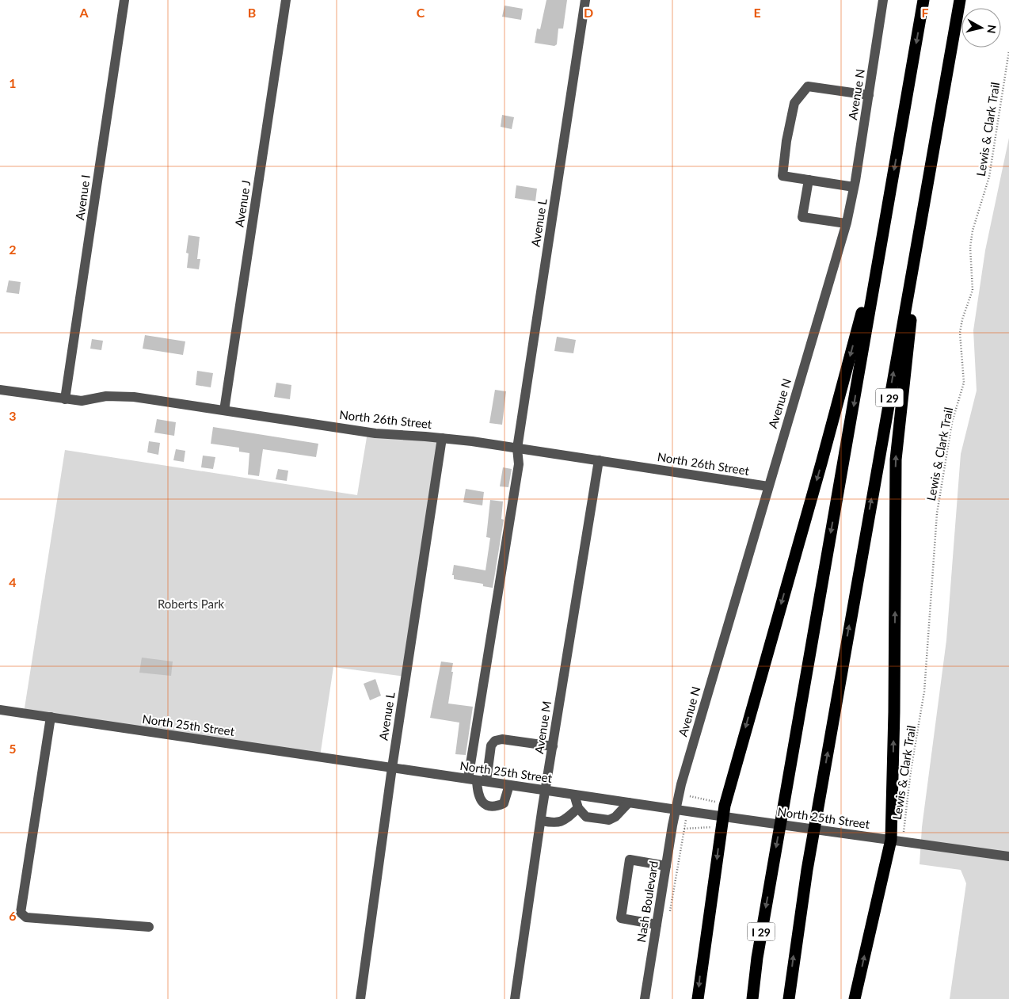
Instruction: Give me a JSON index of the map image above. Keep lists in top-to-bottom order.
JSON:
{
  "streets": {
    "highway": ["I 29"],
    "street": [
      "Avenue N",
      "Avenue I",
      "Avenue J",
      "Avenue L",
      "North 26th Street",
      "North 25th Street",
      "Avenue M",
      "Nash Boulevard"
    ],
    "path": ["Lewis & Clark Trail"]
  },
  "crossings": [
    ["Avenue N", "North 26th Street"],
    ["Avenue N", "North 25th Street"],
    ["Avenue N", "Nash Boulevard"],
    ["Lewis & Clark Trail", "North 25th Street"],
    ["Avenue I", "North 26th Street"],
    ["Avenue J", "North 26th Street"],
    ["Avenue L", "North 26th Street"],
    ["Avenue L", "North 25th Street"],
    ["North 26th Street", "Avenue M"],
    ["North 25th Street", "Avenue M"],
    ["North 25th Street", "Nash Boulevard"]
  ],
  "parks": ["Roberts Park"],
  "north": "right",
  "grid": {
    "columns": [
      "A",
      "B",
      "C",
      "D",
      "E",
      "F"
    ],
    "rows": [
      "1",
      "2",
      "3",
      "4",
      "5",
      "6"
    ]
  }
}
